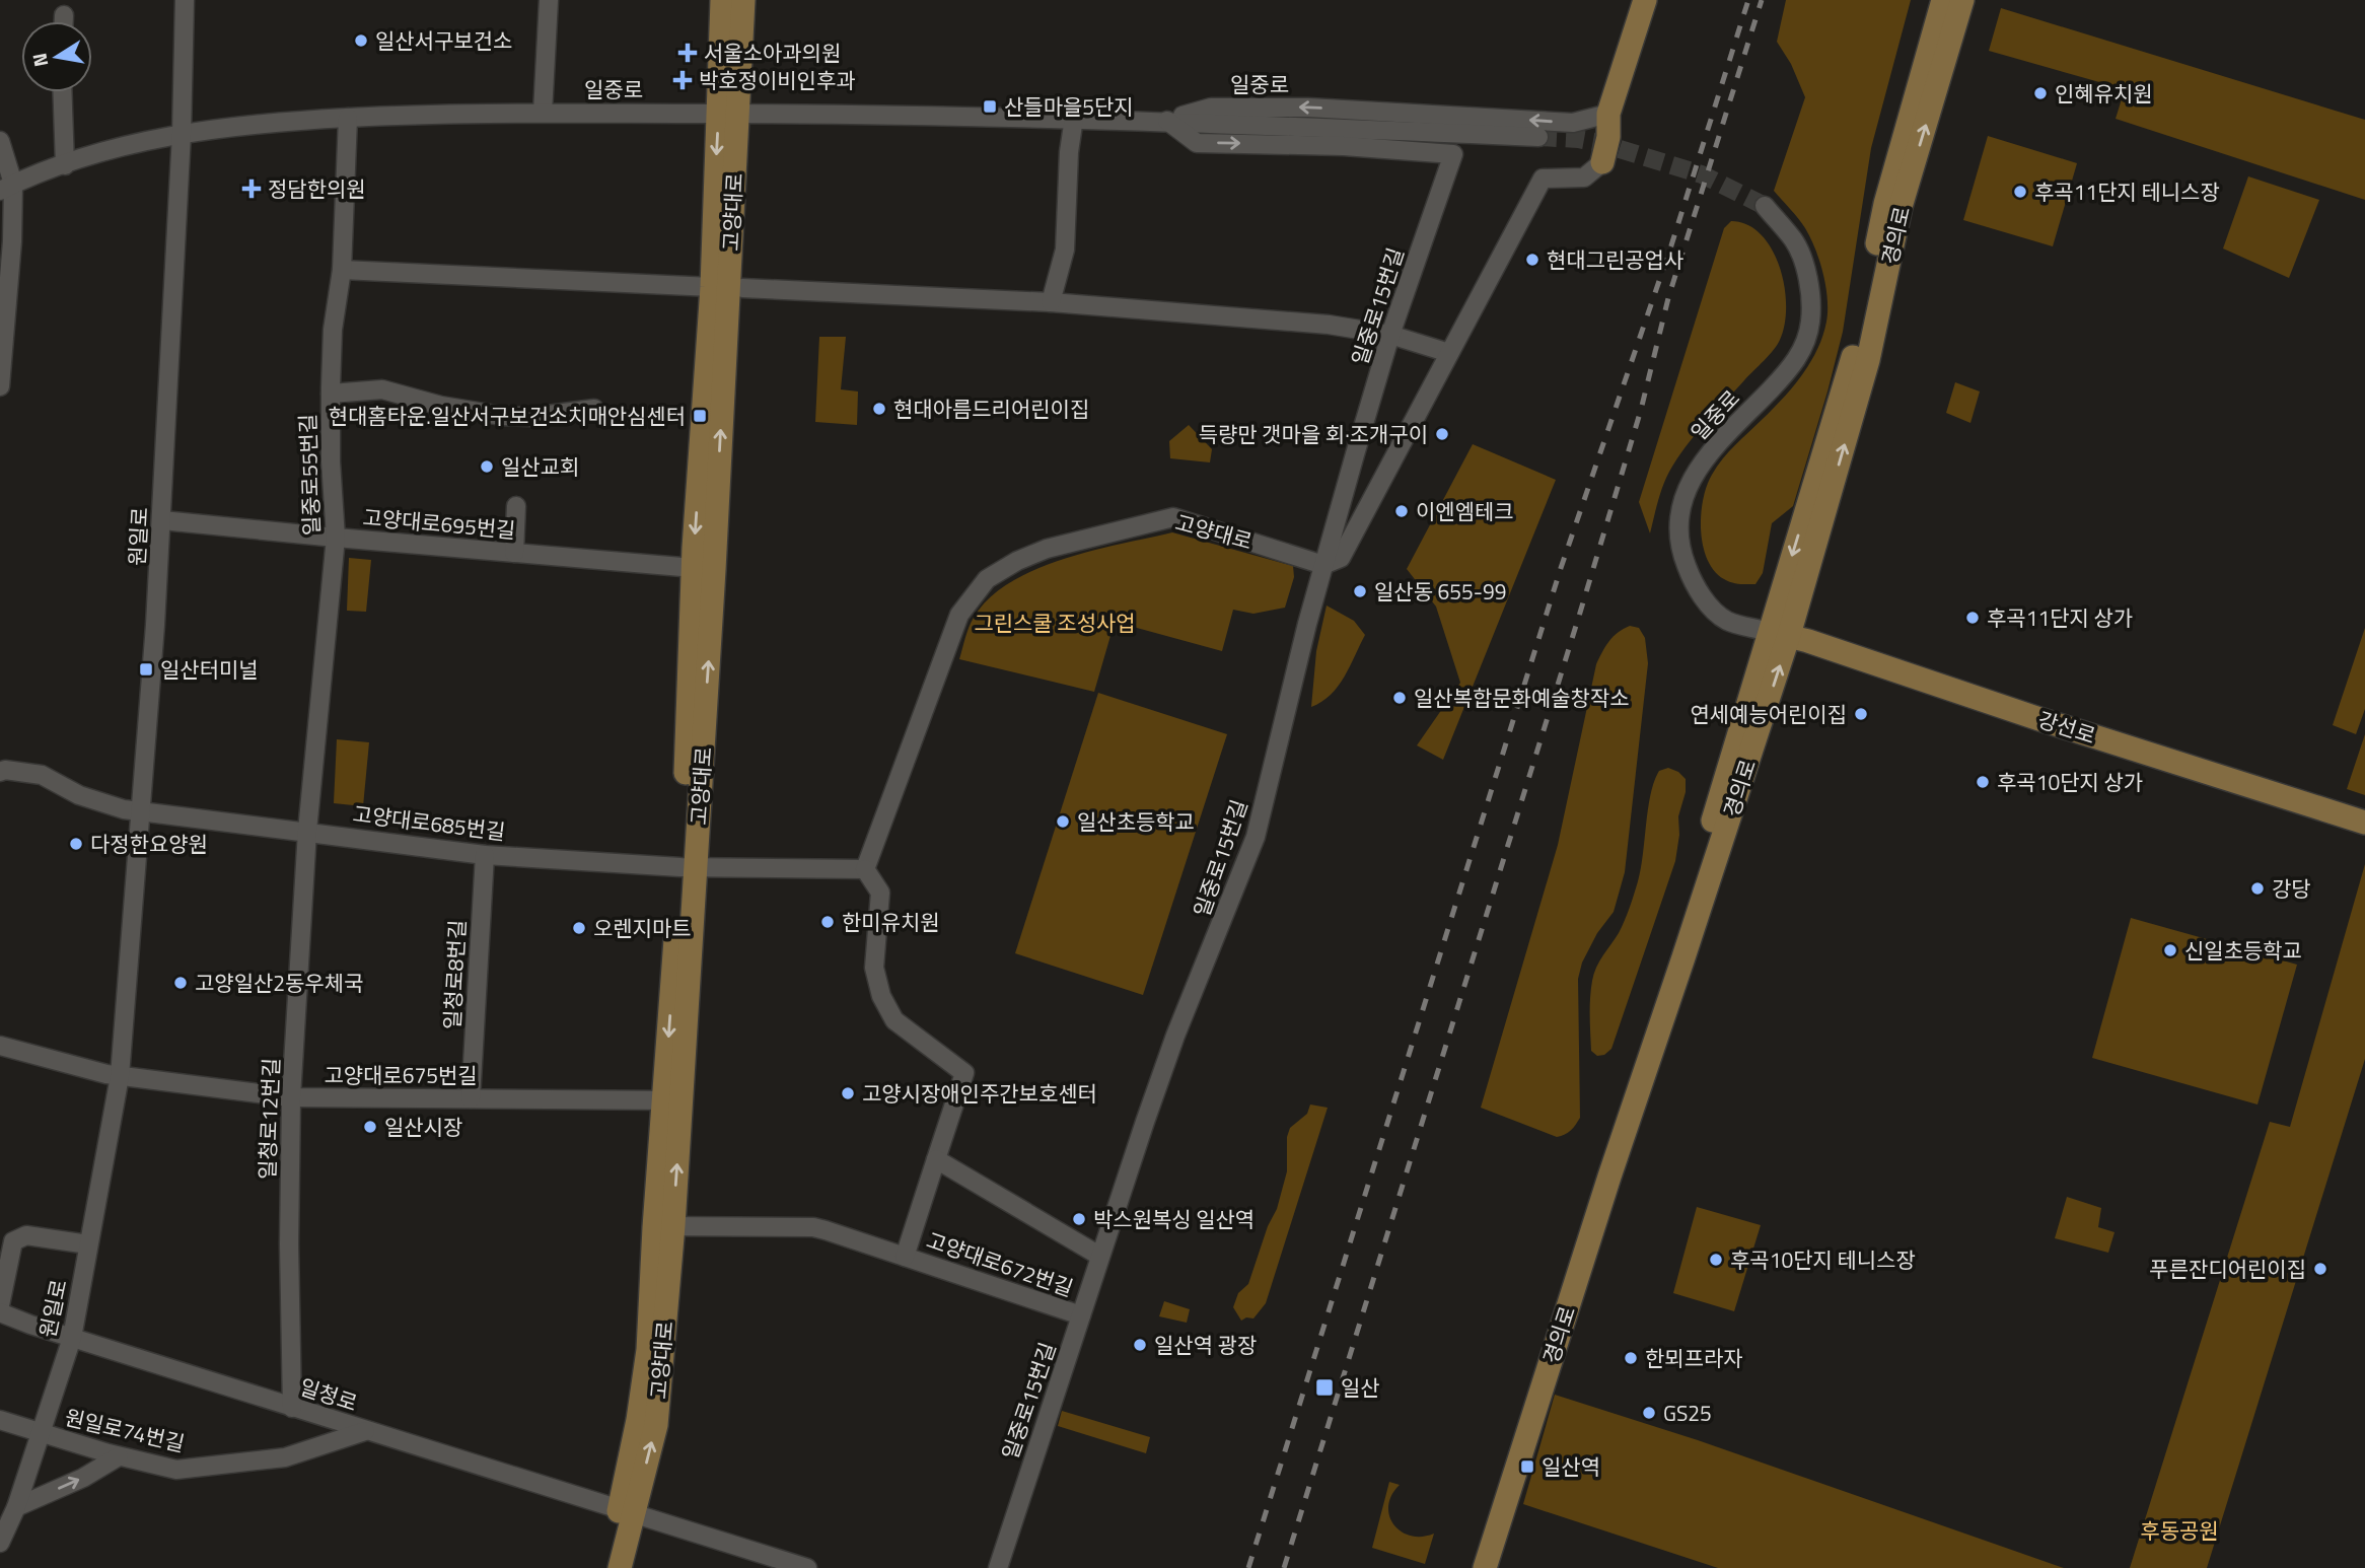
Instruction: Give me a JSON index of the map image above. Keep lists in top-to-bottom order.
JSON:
{
  "streets": {
    "main road": ["고양대로", "경의로", "강선로"],
    "street": [
      "일중로",
      "일중로15번길",
      "일중로55번길",
      "고양대로695번길",
      "원일로",
      "고양대로685번길",
      "일청로8번길",
      "고양대로675번길",
      "일청로12번길",
      "고양대로672번길",
      "일청로",
      "원일로74번길"
    ]
  },
  "crossings": [
    ["일중로", "고양대로"],
    ["일중로", "경의로"],
    ["일중로", "일중로15번길"],
    ["일중로", "일중로55번길"],
    ["일중로", "원일로"],
    ["일중로", "강선로"],
    ["고양대로", "일중로15번길"],
    ["고양대로", "고양대로695번길"],
    ["고양대로", "고양대로685번길"],
    ["고양대로", "고양대로675번길"],
    ["고양대로", "고양대로672번길"],
    ["고양대로", "일청로"],
    ["경의로", "강선로"],
    ["일중로15번길", "고양대로672번길"],
    ["일중로55번길", "고양대로695번길"],
    ["일중로55번길", "고양대로685번길"],
    ["일중로55번길", "일청로12번길"],
    ["고양대로695번길", "원일로"],
    ["원일로", "고양대로685번길"],
    ["원일로", "고양대로675번길"],
    ["원일로", "일청로"],
    ["원일로", "원일로74번길"],
    ["고양대로685번길", "일청로8번길"],
    ["고양대로685번길", "일청로12번길"],
    ["일청로8번길", "고양대로675번길"],
    ["고양대로675번길", "일청로12번길"],
    ["일청로12번길", "일청로"],
    ["일청로", "원일로74번길"]
  ],
  "parks": ["그린스쿨 조성사업", "후동공원"],
  "places": {
    "other": [
      "일산서구보건소",
      "인혜유치원",
      "후곡11단지 테니스장",
      "현대그린공업사",
      "현대아름드리어린이집",
      "득량만 갯마을 회·조개구이",
      "일산교회",
      "이엔엠테크",
      "일산동 655-99",
      "후곡11단지 상가",
      "일산복합문화예술창작소",
      "연세예능어린이집",
      "후곡10단지 상가",
      "일산초등학교",
      "다정한요양원",
      "강당",
      "한미유치원",
      "오렌지마트",
      "신일초등학교",
      "고양일산2동우체국",
      "고양시장애인주간보호센터",
      "일산시장",
      "박스원복싱 일산역",
      "후곡10단지 테니스장",
      "푸른잔디어린이집",
      "일산역 광장",
      "한뫼프라자",
      "GS25"
    ],
    "health": ["서울소아과의원", "박호정이비인후과", "정담한의원"],
    "transit": [
      "산들마을5단지",
      "현대홈타운.일산서구보건소치매안심센터",
      "일산터미널",
      "일산",
      "일산역"
    ]
  },
  "north": "left"
}
